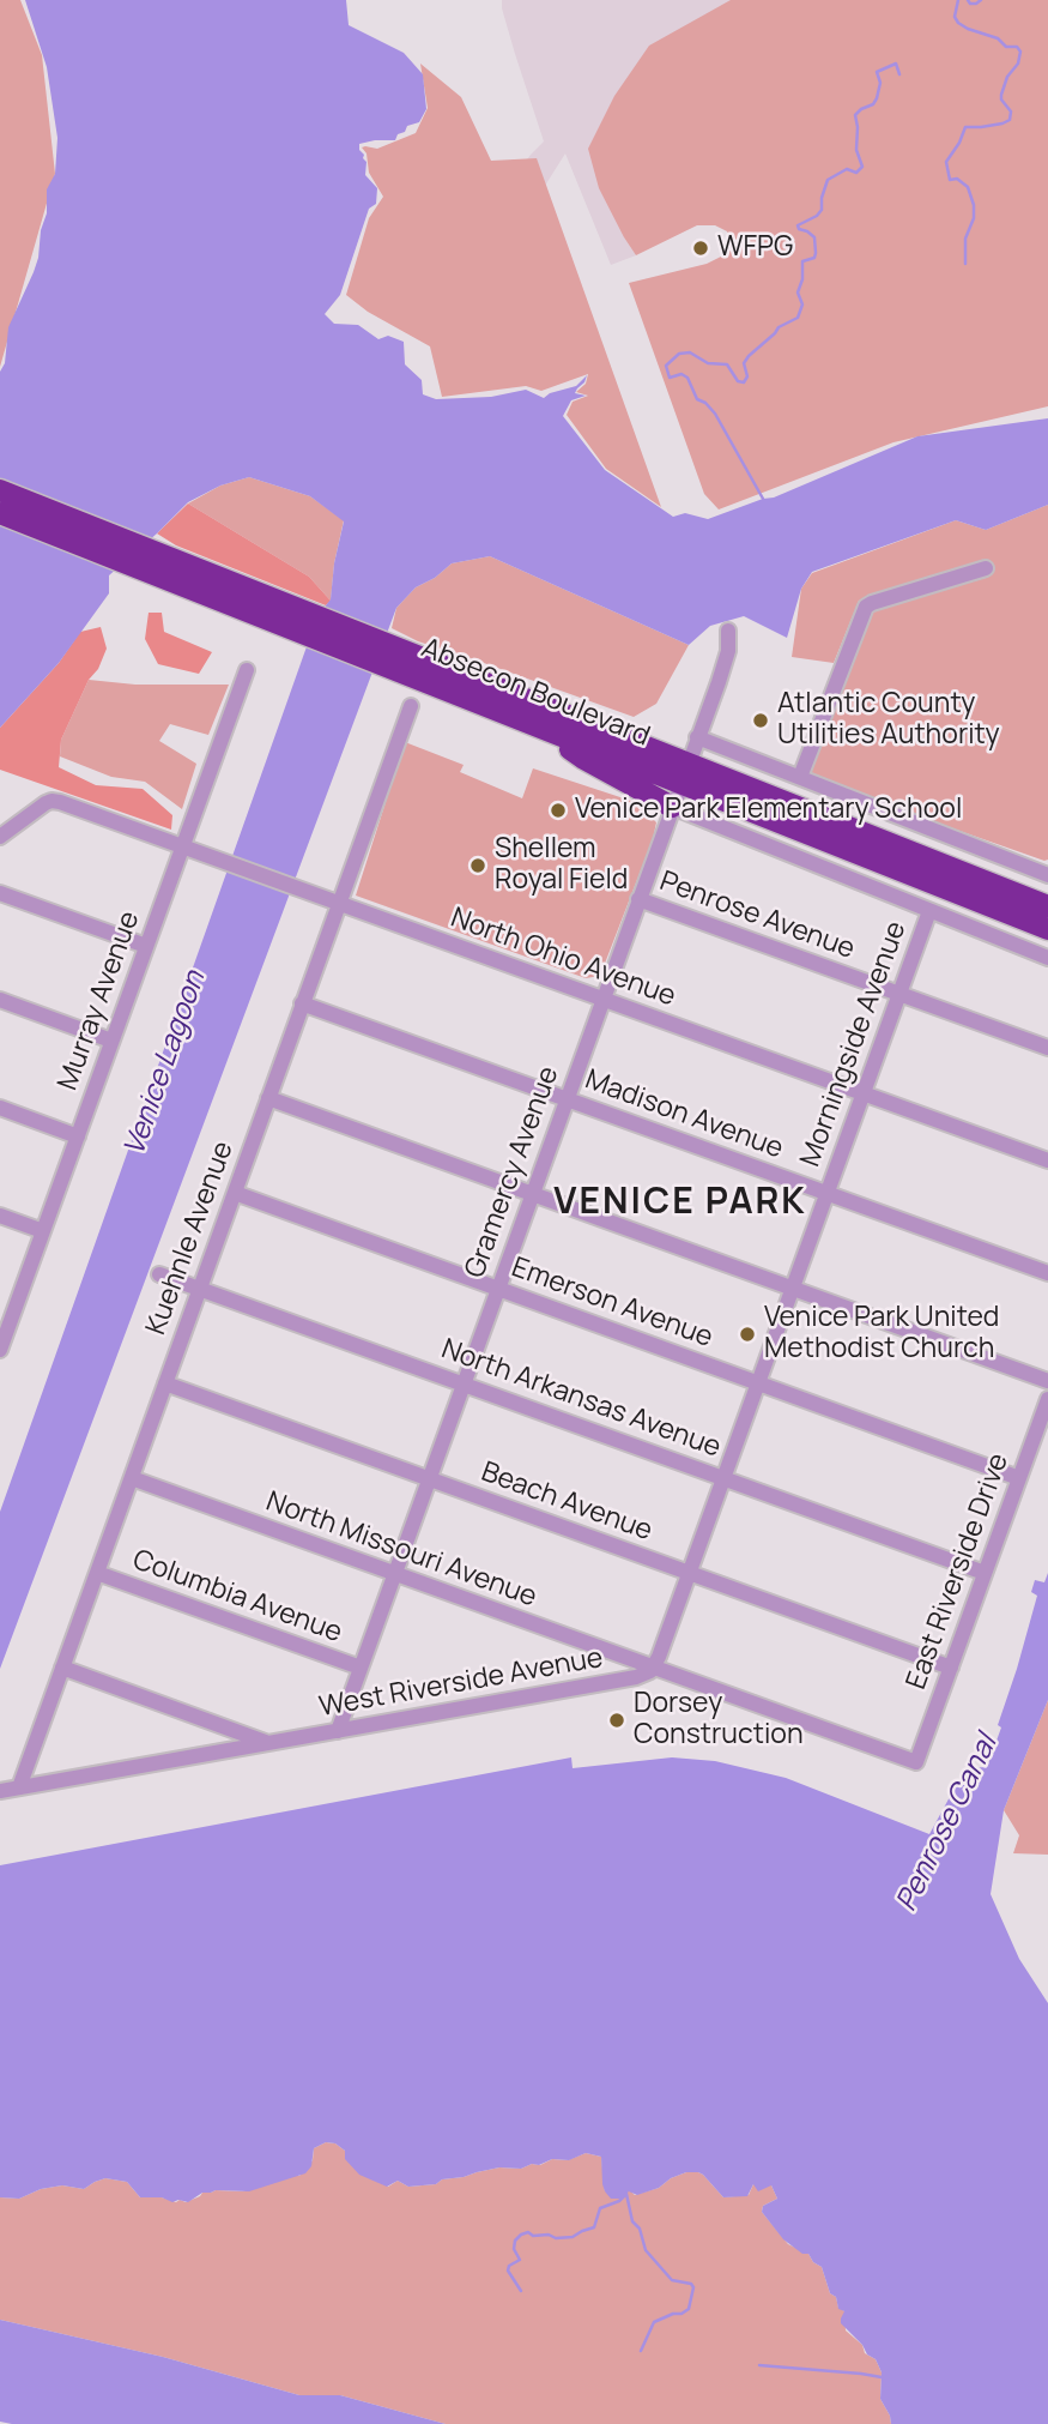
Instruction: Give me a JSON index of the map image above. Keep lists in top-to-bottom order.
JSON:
{
  "streets": {
    "highway": ["Absecon Boulevard"],
    "street": [
      "Penrose Avenue",
      "North Ohio Avenue",
      "Murray Avenue",
      "Morningside Avenue",
      "Madison Avenue",
      "Gramercy Avenue",
      "Kuehnle Avenue",
      "Emerson Avenue",
      "North Arkansas Avenue",
      "Beach Avenue",
      "North Missouri Avenue",
      "East Riverside Drive",
      "Columbia Avenue",
      "West Riverside Avenue"
    ]
  },
  "crossings": [
    ["Absecon Boulevard", "Gramercy Avenue"],
    ["Penrose Avenue", "Morningside Avenue"],
    ["Penrose Avenue", "Gramercy Avenue"],
    ["North Ohio Avenue", "Murray Avenue"],
    ["North Ohio Avenue", "Morningside Avenue"],
    ["North Ohio Avenue", "Gramercy Avenue"],
    ["North Ohio Avenue", "Kuehnle Avenue"],
    ["Morningside Avenue", "Madison Avenue"],
    ["Morningside Avenue", "Emerson Avenue"],
    ["Morningside Avenue", "North Arkansas Avenue"],
    ["Morningside Avenue", "Beach Avenue"],
    ["Morningside Avenue", "North Missouri Avenue"],
    ["Morningside Avenue", "East Riverside Drive"],
    ["Morningside Avenue", "West Riverside Avenue"],
    ["Madison Avenue", "Gramercy Avenue"],
    ["Madison Avenue", "Kuehnle Avenue"],
    ["Gramercy Avenue", "Emerson Avenue"],
    ["Gramercy Avenue", "North Arkansas Avenue"],
    ["Gramercy Avenue", "Beach Avenue"],
    ["Gramercy Avenue", "North Missouri Avenue"],
    ["Gramercy Avenue", "Columbia Avenue"],
    ["Gramercy Avenue", "West Riverside Avenue"],
    ["Kuehnle Avenue", "Emerson Avenue"],
    ["Kuehnle Avenue", "North Arkansas Avenue"],
    ["Kuehnle Avenue", "Beach Avenue"],
    ["Kuehnle Avenue", "North Missouri Avenue"],
    ["Kuehnle Avenue", "Columbia Avenue"],
    ["Kuehnle Avenue", "West Riverside Avenue"],
    ["Emerson Avenue", "East Riverside Drive"],
    ["North Arkansas Avenue", "East Riverside Drive"],
    ["Beach Avenue", "East Riverside Drive"],
    ["North Missouri Avenue", "East Riverside Drive"],
    ["North Missouri Avenue", "West Riverside Avenue"],
    ["East Riverside Drive", "West Riverside Avenue"]
  ],
  "districts": ["VENICE PARK"],
  "water": ["Venice Lagoon", "Penrose Canal"],
  "places": [
    "WFPG",
    "Atlantic County Utilities Authority",
    "Venice Park Elementary School",
    "Shellem Royal Field",
    "Venice Park United Methodist Church",
    "Dorsey Construction"
  ]
}
